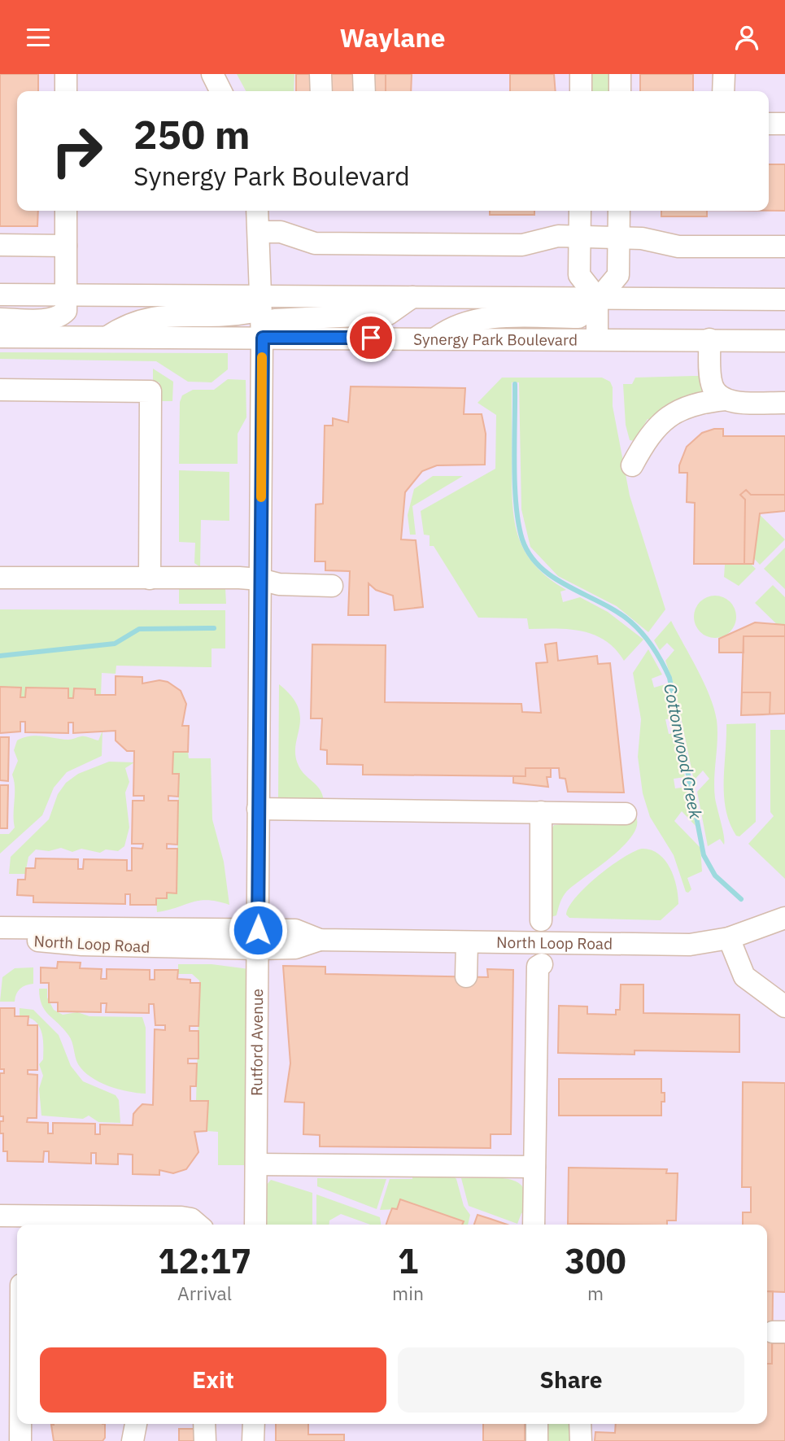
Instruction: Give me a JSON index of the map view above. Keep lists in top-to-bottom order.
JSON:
{
  "streets": {
    "street": ["Synergy Park Boulevard", "North Loop Road", "Rutford Avenue"]
  },
  "crossings": [
    ["Synergy Park Boulevard", "Rutford Avenue"],
    ["North Loop Road", "Rutford Avenue"]
  ],
  "water": ["Cottonwood Creek"],
  "page": {
    "header": "Waylane",
    "turn": ["250 m", "Synergy Park Boulevard"],
    "eta": [
      "12:17",
      "Arrival",
      "1",
      "min",
      "300",
      "m"
    ],
    "buttons": ["Exit", "Share"]
  }
}
